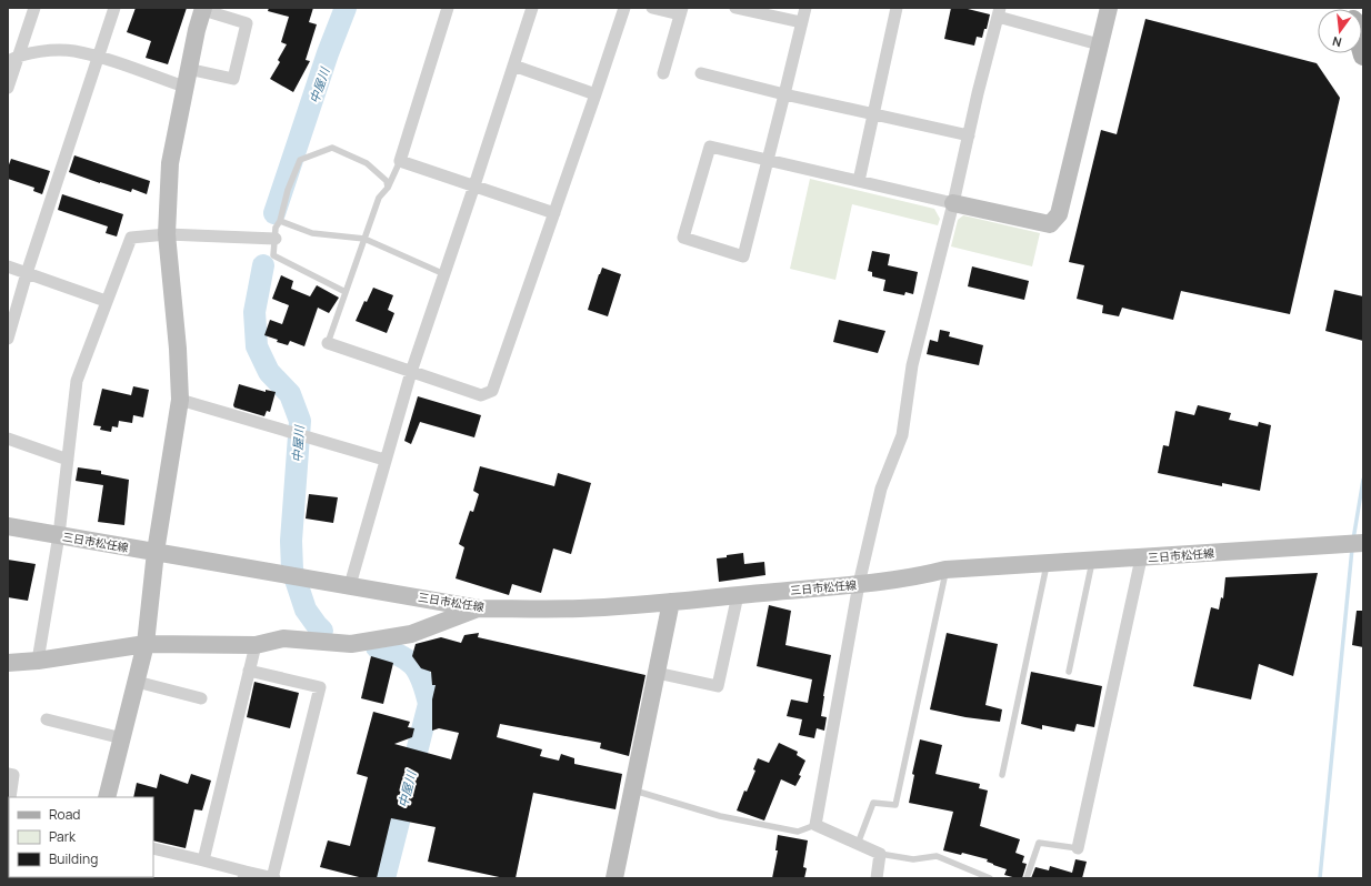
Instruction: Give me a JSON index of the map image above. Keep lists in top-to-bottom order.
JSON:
{
  "streets": {
    "street": ["三日市松任線"]
  },
  "water": ["中屋川"],
  "legend": ["Road", "Park", "Building"],
  "north": "bottom"
}
